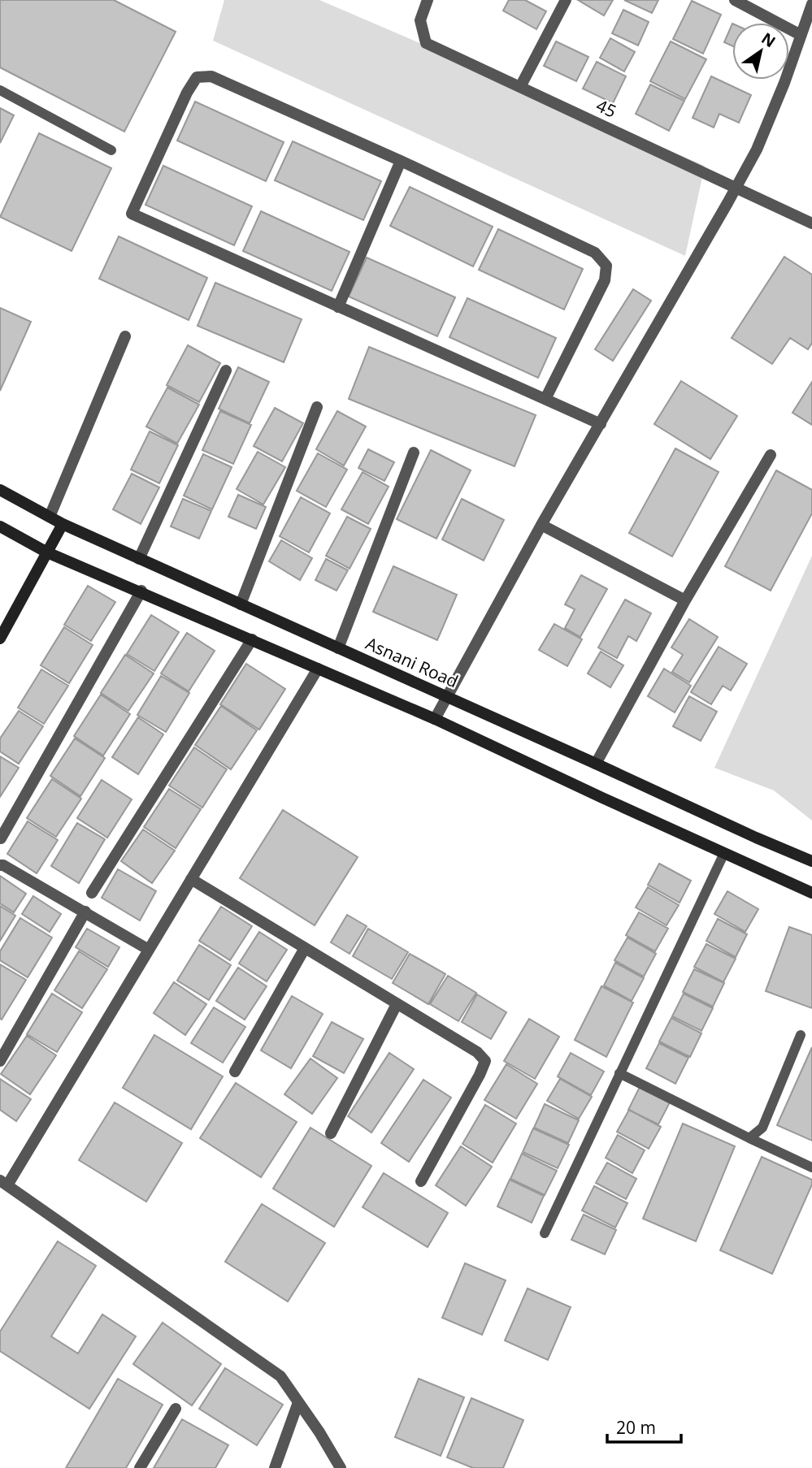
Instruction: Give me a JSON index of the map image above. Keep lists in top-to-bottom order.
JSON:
{
  "streets": {
    "street": ["45", "Asnani Road"]
  },
  "scale_bar": "20 m",
  "north": "top right"
}
